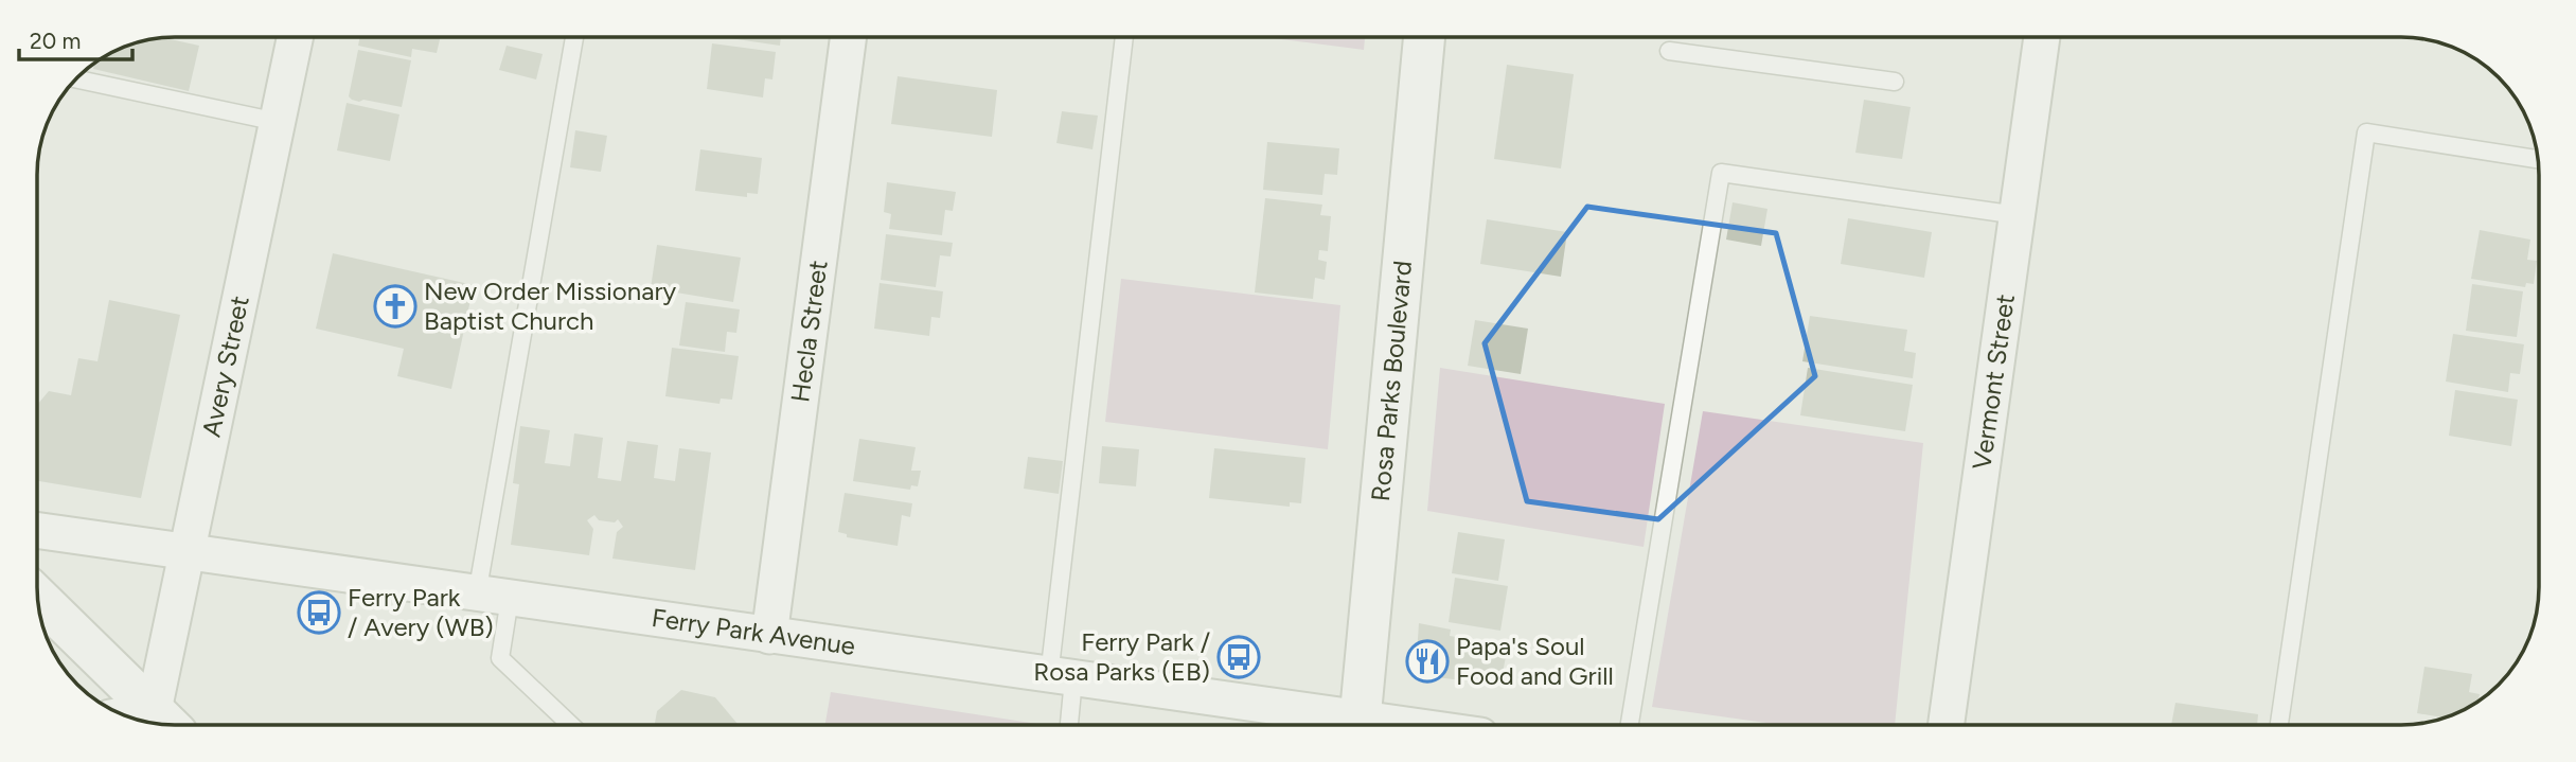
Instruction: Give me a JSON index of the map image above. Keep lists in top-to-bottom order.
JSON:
{
  "streets": {
    "street": [
      "Hecla Street",
      "Avery Street",
      "Rosa Parks Boulevard",
      "Vermont Street",
      "Ferry Park Avenue"
    ]
  },
  "crossings": [
    ["Hecla Street", "Ferry Park Avenue"],
    ["Avery Street", "Ferry Park Avenue"]
  ],
  "places": {
    "church": ["New Order Missionary Baptist Church"],
    "bus stop": ["Ferry Park / Avery (WB)", "Ferry Park / Rosa Parks (EB)"],
    "restaurant": ["Papa's Soul Food and Grill"]
  },
  "scale_bar": "20 m"
}
